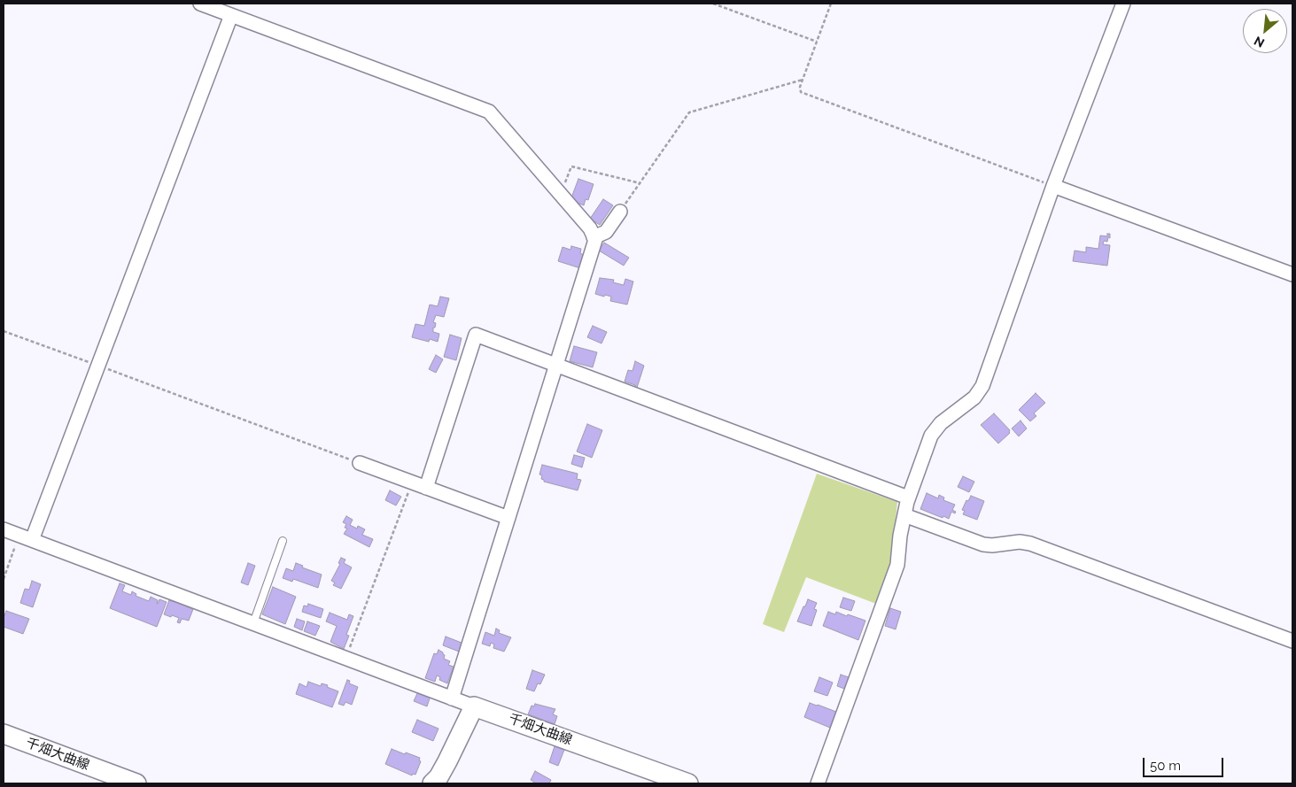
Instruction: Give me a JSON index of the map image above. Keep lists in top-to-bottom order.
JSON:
{
  "streets": {
    "main road": ["千畑大曲線"]
  },
  "scale_bar": "50 m",
  "north": "bottom left"
}
